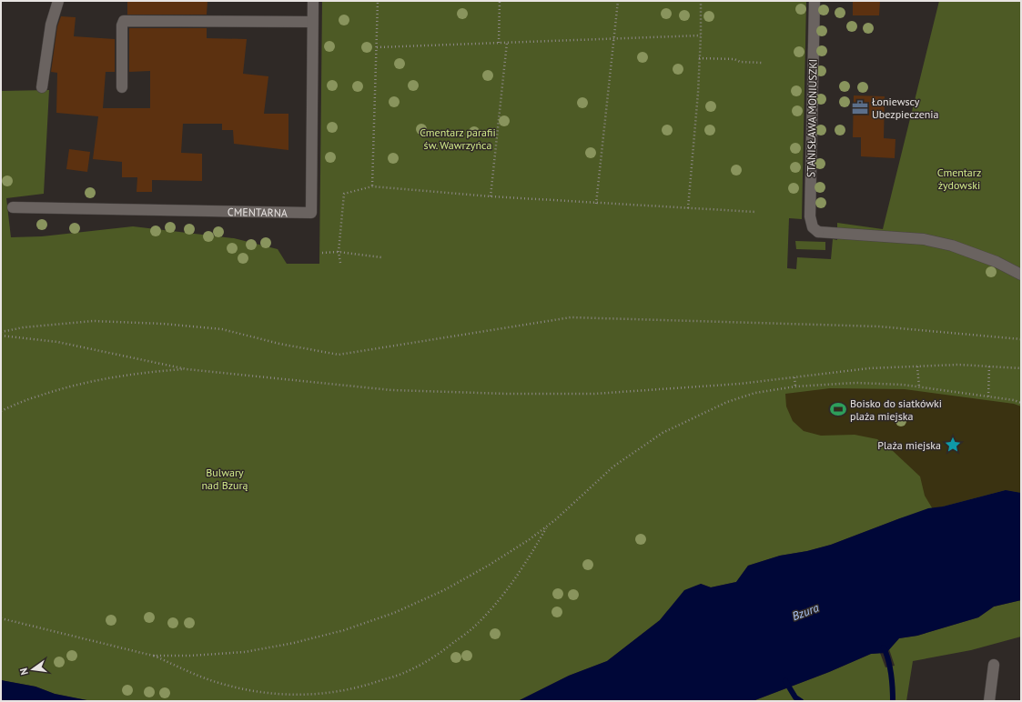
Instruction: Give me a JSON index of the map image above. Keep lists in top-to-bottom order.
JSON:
{
  "streets": {
    "street": ["STANISŁAWA MONIUSZKI", "CMENTARNA"]
  },
  "water": ["Bzura"],
  "parks": ["Cmentarz parafii św. Wawrzyńca", "Cmentarz żydowski", "Bulwary nad Bzurą"],
  "places": {
    "office": ["Łoniewscy Ubezpieczenia"],
    "sports": ["Boisko do siatkówki plaża miejska"],
    "place": ["Plaża miejska"]
  },
  "north": "left"
}
